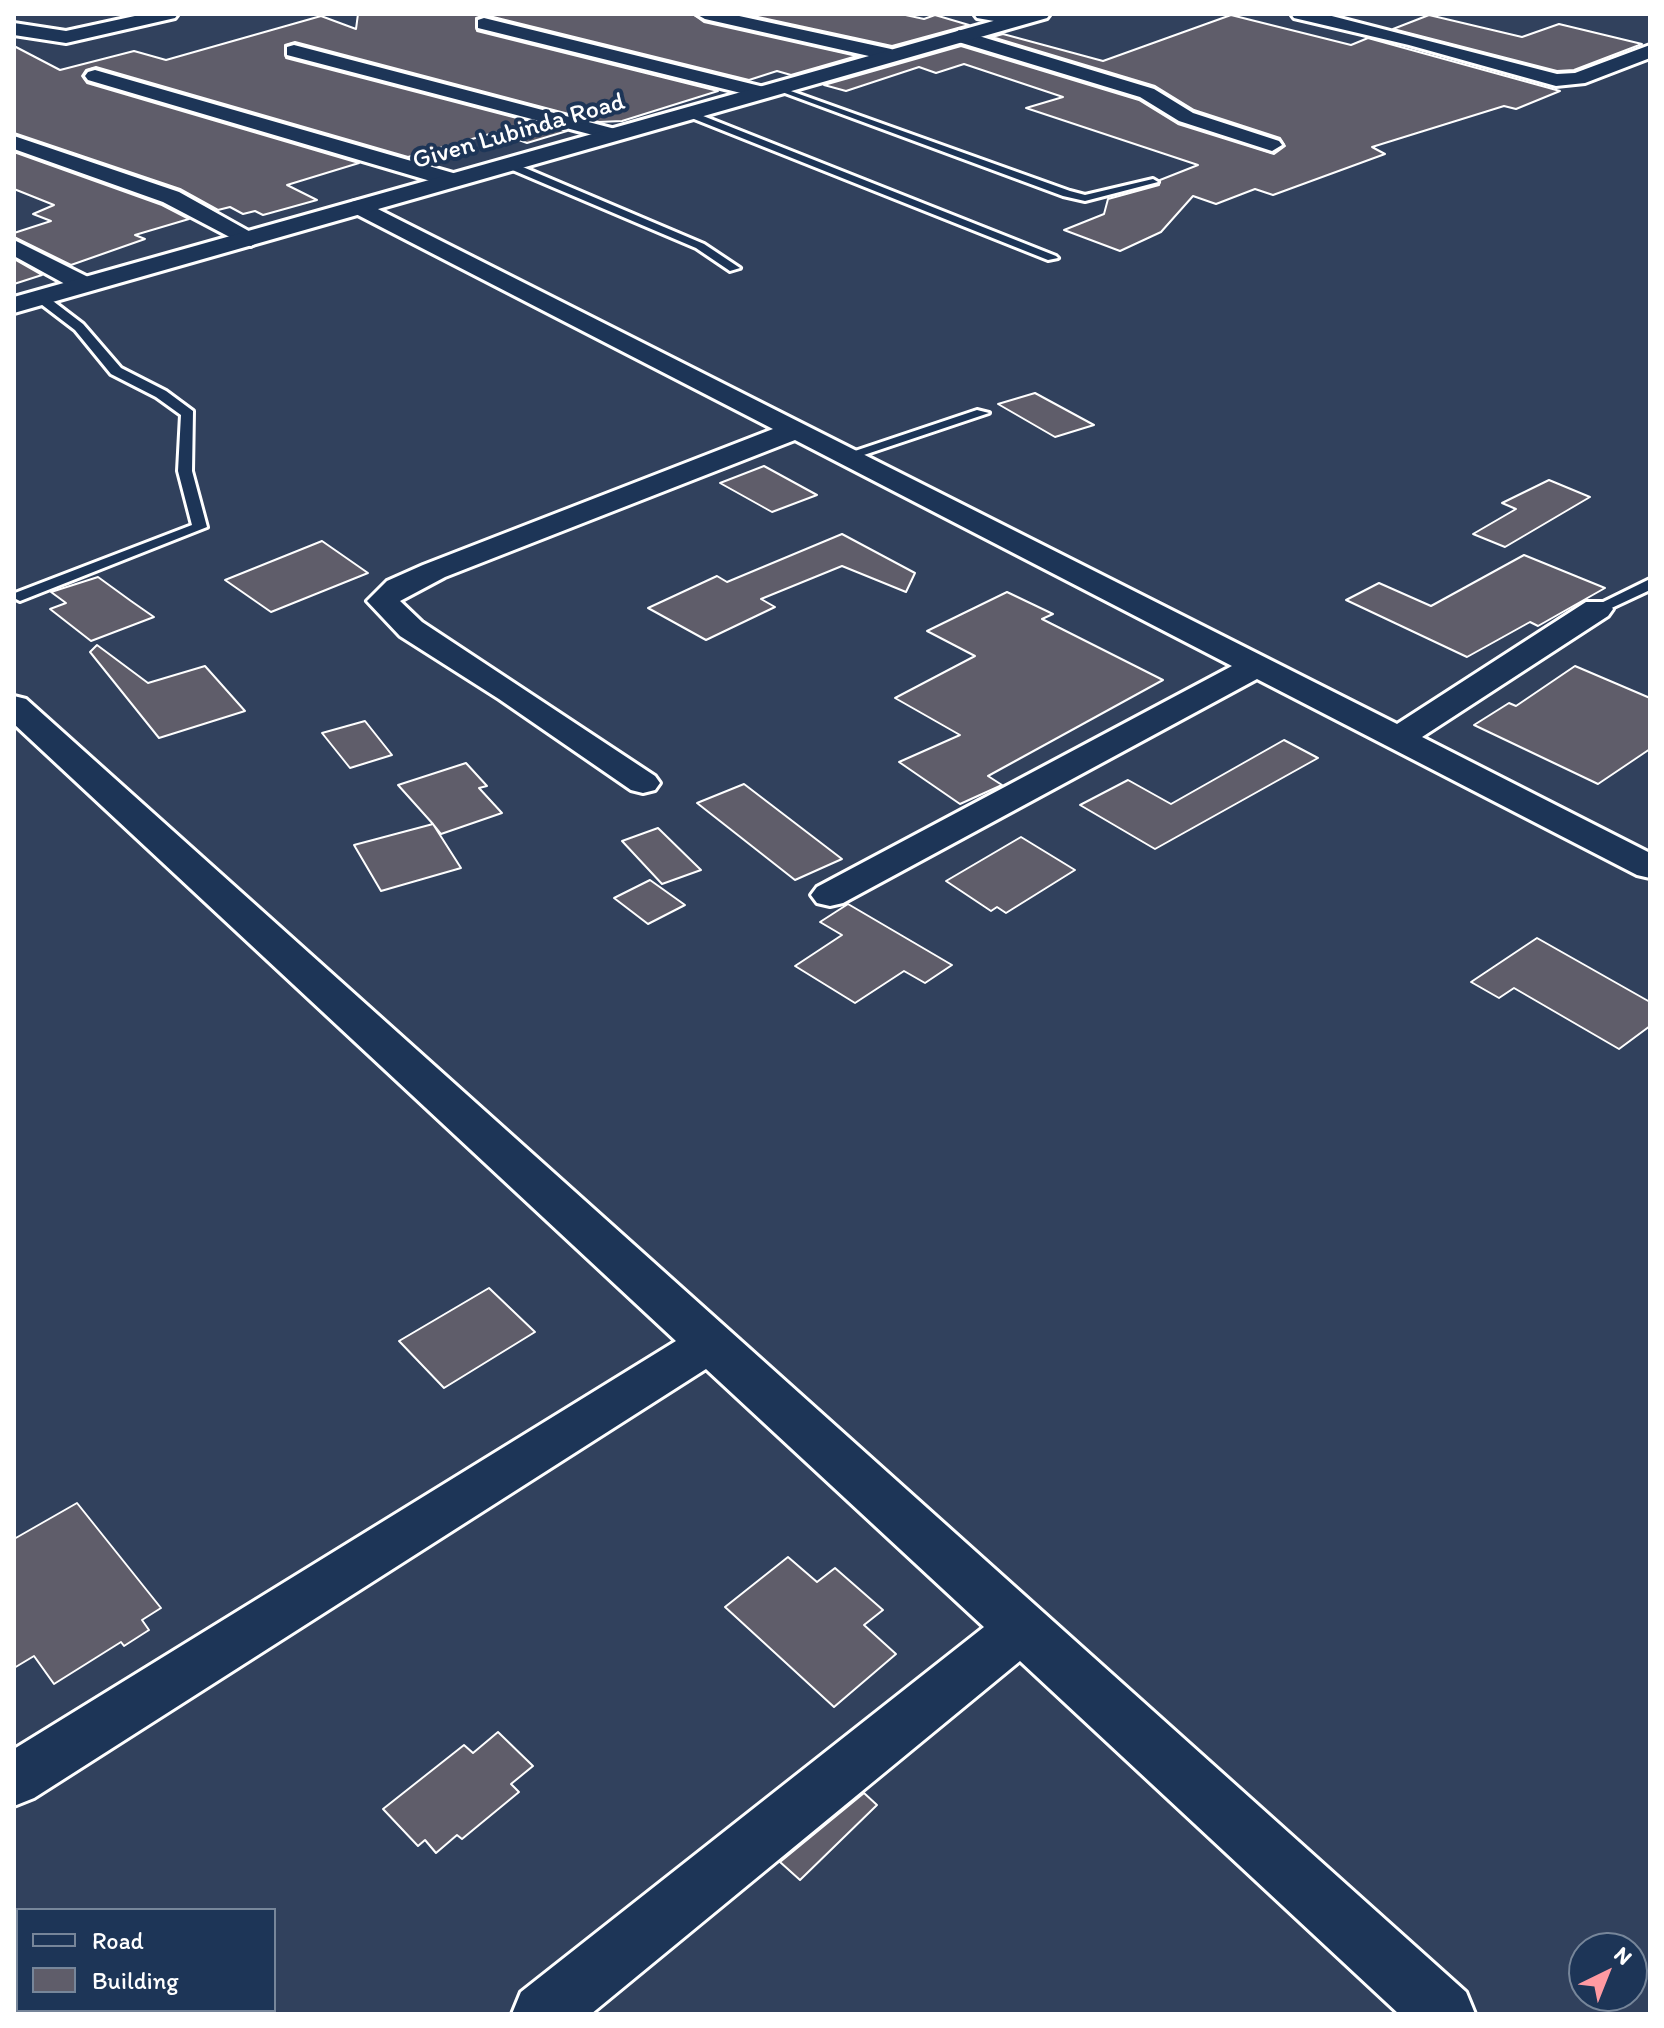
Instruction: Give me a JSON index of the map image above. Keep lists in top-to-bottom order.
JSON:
{
  "streets": {
    "street": ["Given Lubinda Road"]
  },
  "legend": ["Road", "Building"],
  "north": "top right"
}
